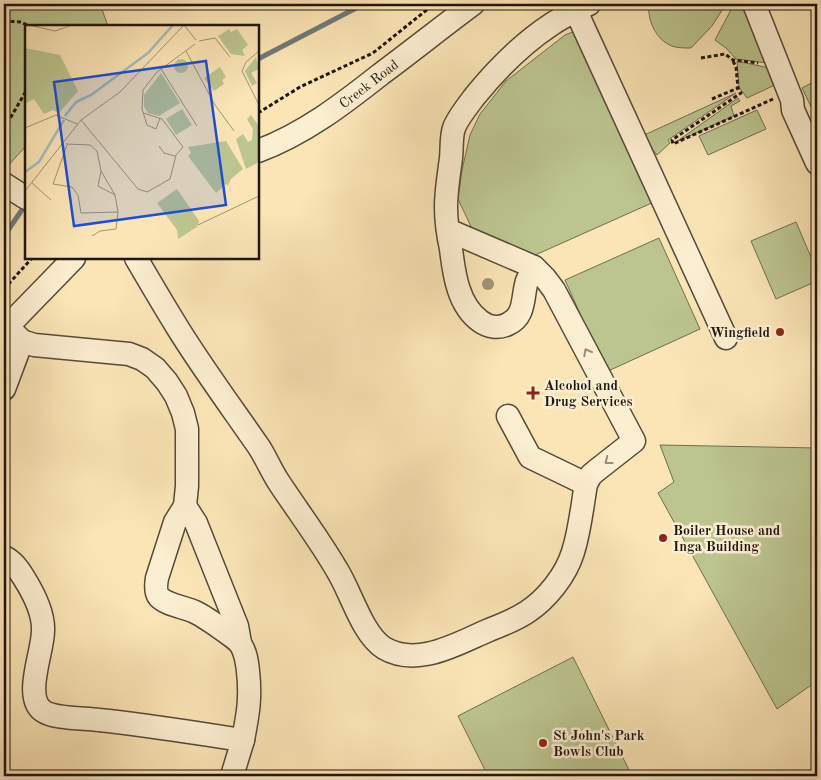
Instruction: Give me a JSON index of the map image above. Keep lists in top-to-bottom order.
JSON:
{
  "streets": {
    "street": ["Creek Road"]
  },
  "places": {
    "other": ["Wingfield", "Boiler House and Inga Building", "St John's Park Bowls Club"],
    "health": ["Alcohol and Drug Services"]
  }
}
